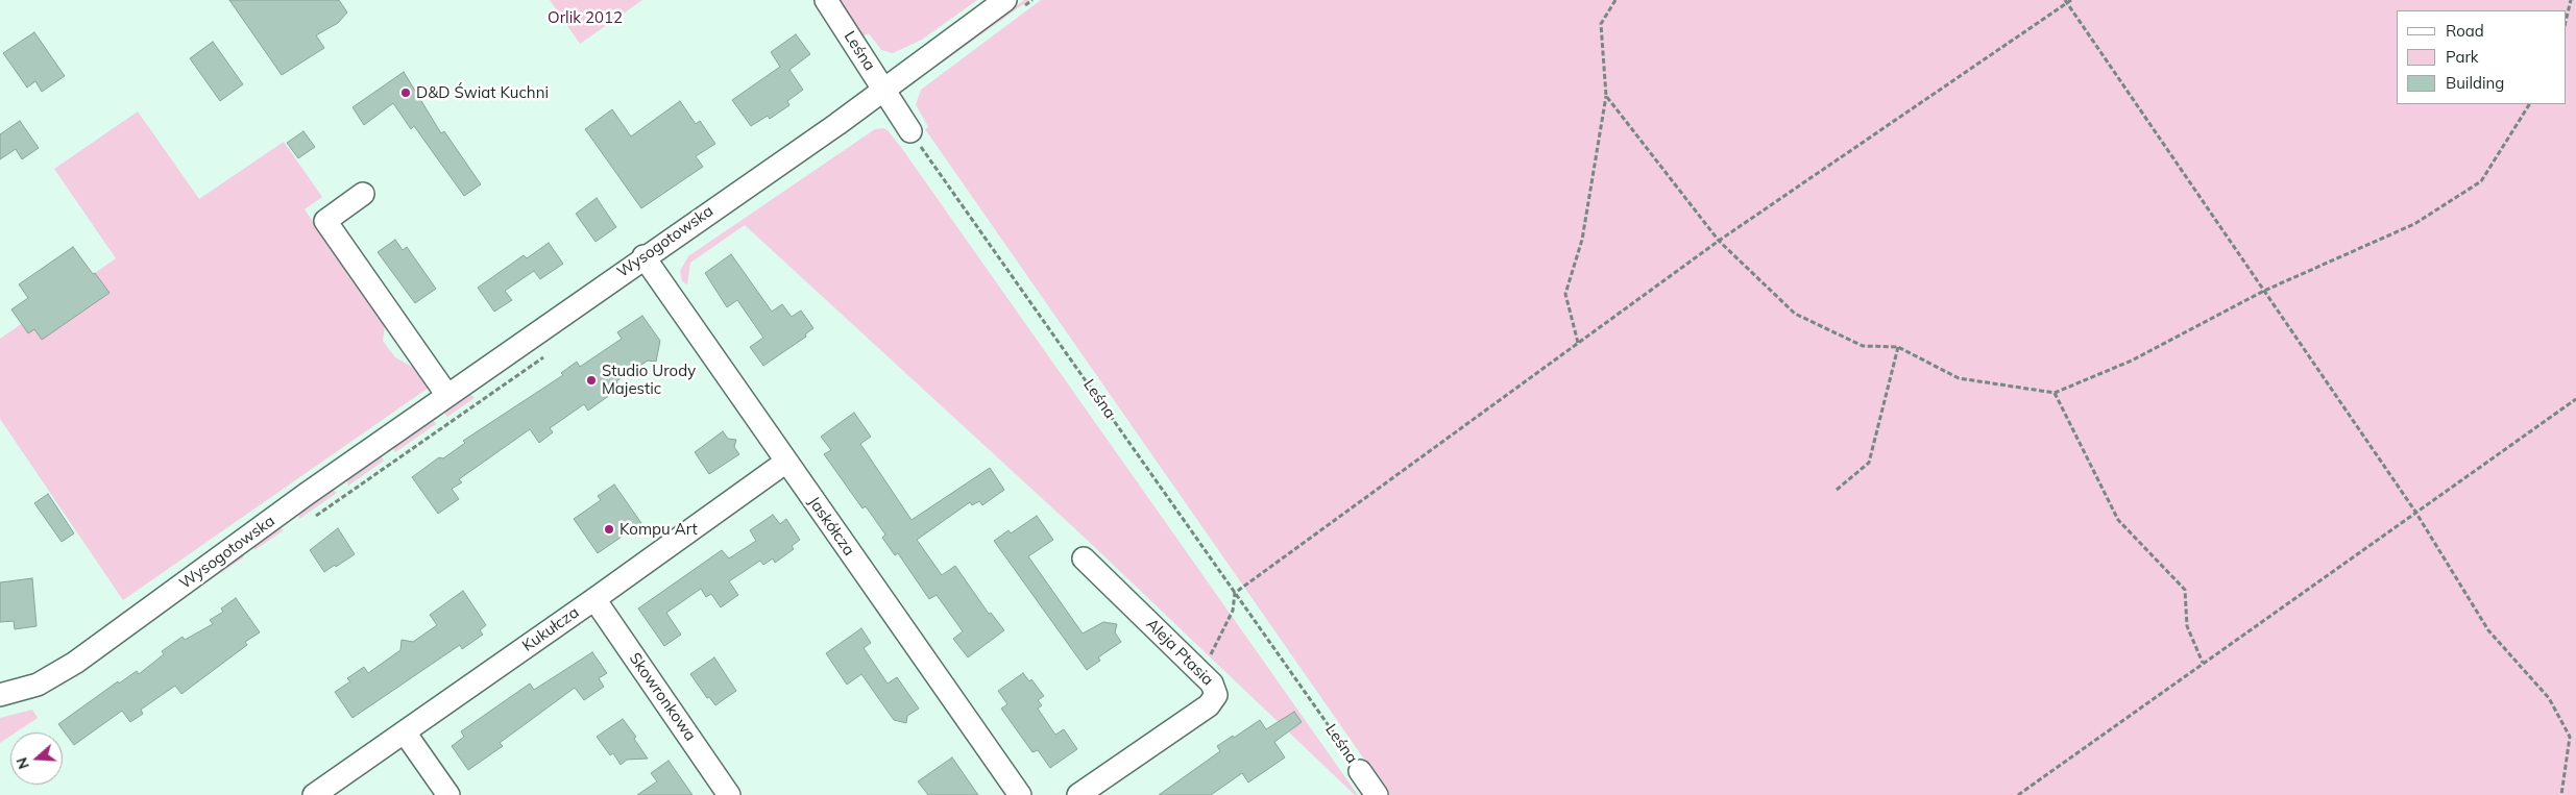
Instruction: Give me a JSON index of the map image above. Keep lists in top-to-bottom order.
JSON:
{
  "streets": {
    "street": [
      "Leśna",
      "Wysogotowska",
      "Jaskółcza",
      "Kukułcza",
      "Aleja Ptasia",
      "Skowronkowa"
    ]
  },
  "crossings": [
    ["Leśna", "Wysogotowska"],
    ["Wysogotowska", "Jaskółcza"],
    ["Jaskółcza", "Kukułcza"],
    ["Kukułcza", "Skowronkowa"]
  ],
  "parks": ["Orlik 2012"],
  "places": ["D&D Świat Kuchni", "Studio Urody Majestic", "Kompu Art"],
  "legend": ["Road", "Park", "Building"],
  "north": "left"
}
